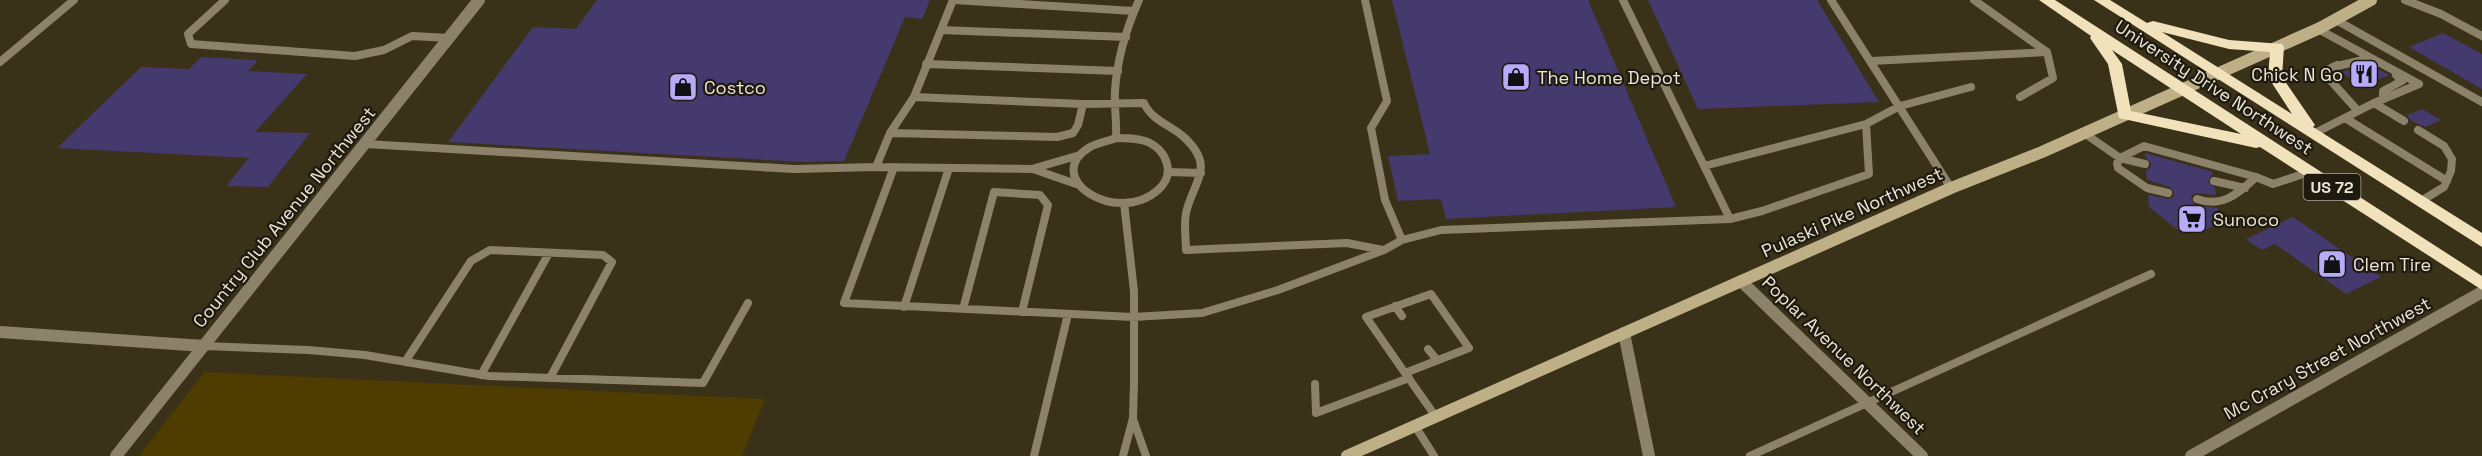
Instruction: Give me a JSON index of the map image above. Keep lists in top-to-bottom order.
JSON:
{
  "streets": {
    "highway": ["University Drive Northwest", "US 72"],
    "main road": ["Pulaski Pike Northwest"],
    "street": ["Country Club Avenue Northwest", "Poplar Avenue Northwest", "Mc Crary Street Northwest"]
  },
  "crossings": [
    ["University Drive Northwest", "Pulaski Pike Northwest"],
    ["Pulaski Pike Northwest", "Poplar Avenue Northwest"]
  ],
  "places": {
    "restaurant": ["Chick N Go"],
    "shop": ["The Home Depot", "Costco", "Clem Tire"],
    "supermarket": ["Sunoco"]
  }
}
